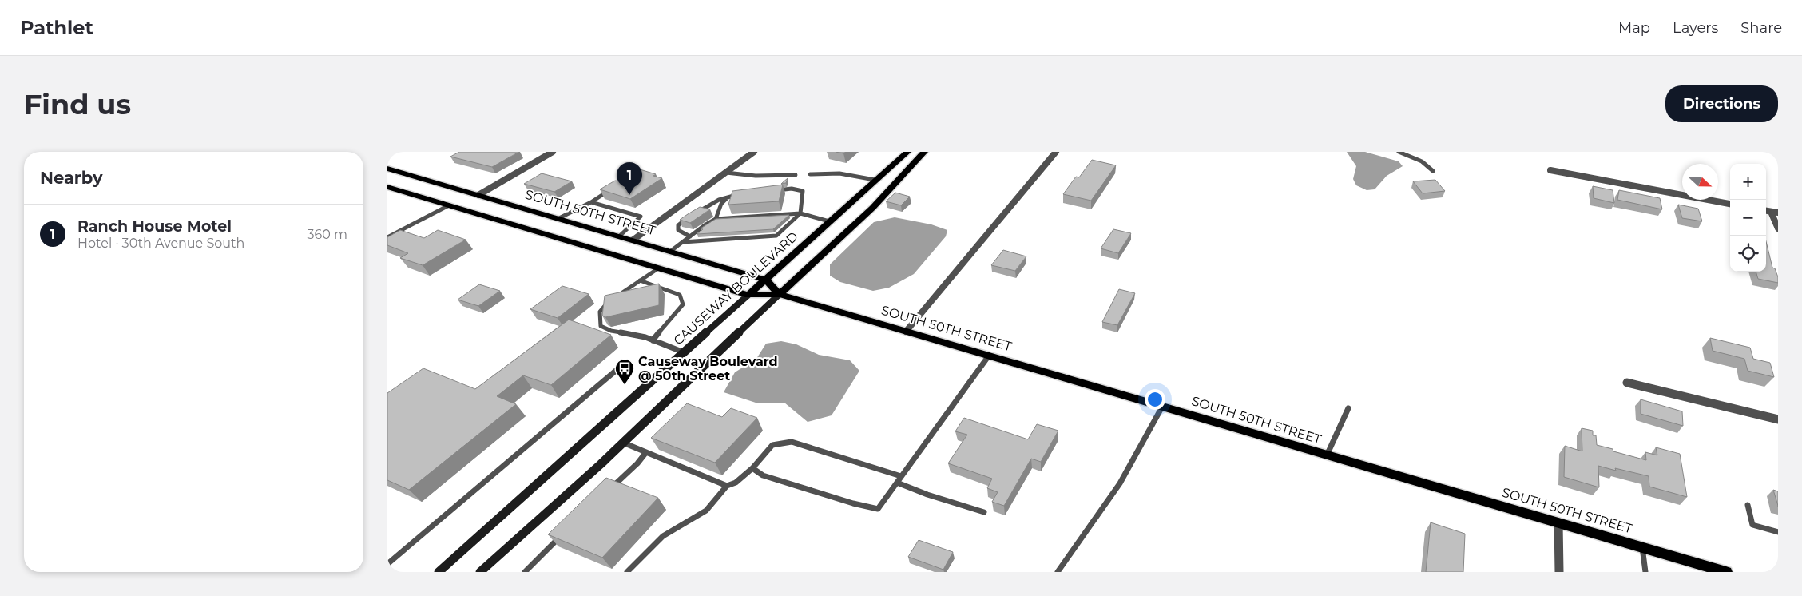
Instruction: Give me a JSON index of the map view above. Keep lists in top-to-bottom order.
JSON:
{
  "streets": {
    "main road": ["SOUTH 50TH STREET", "CAUSEWAY BOULEVARD"]
  },
  "crossings": [
    ["SOUTH 50TH STREET", "CAUSEWAY BOULEVARD"]
  ],
  "places": {
    "bus stop": ["Causeway Boulevard @ 50th Street"]
  },
  "north": "right",
  "page": {
    "header": "Pathlet",
    "nav": ["Map", "Layers", "Share"],
    "buttons": "Directions",
    "title": "Find us",
    "heading": "Nearby",
    "pins": "1",
    "map_buttons": ["+", "−"],
    "list": [
      {
        "mark": "1",
        "name": "Ranch House Motel",
        "note": "Hotel · 30th Avenue South",
        "value": "360 m"
      }
    ]
  }
}
